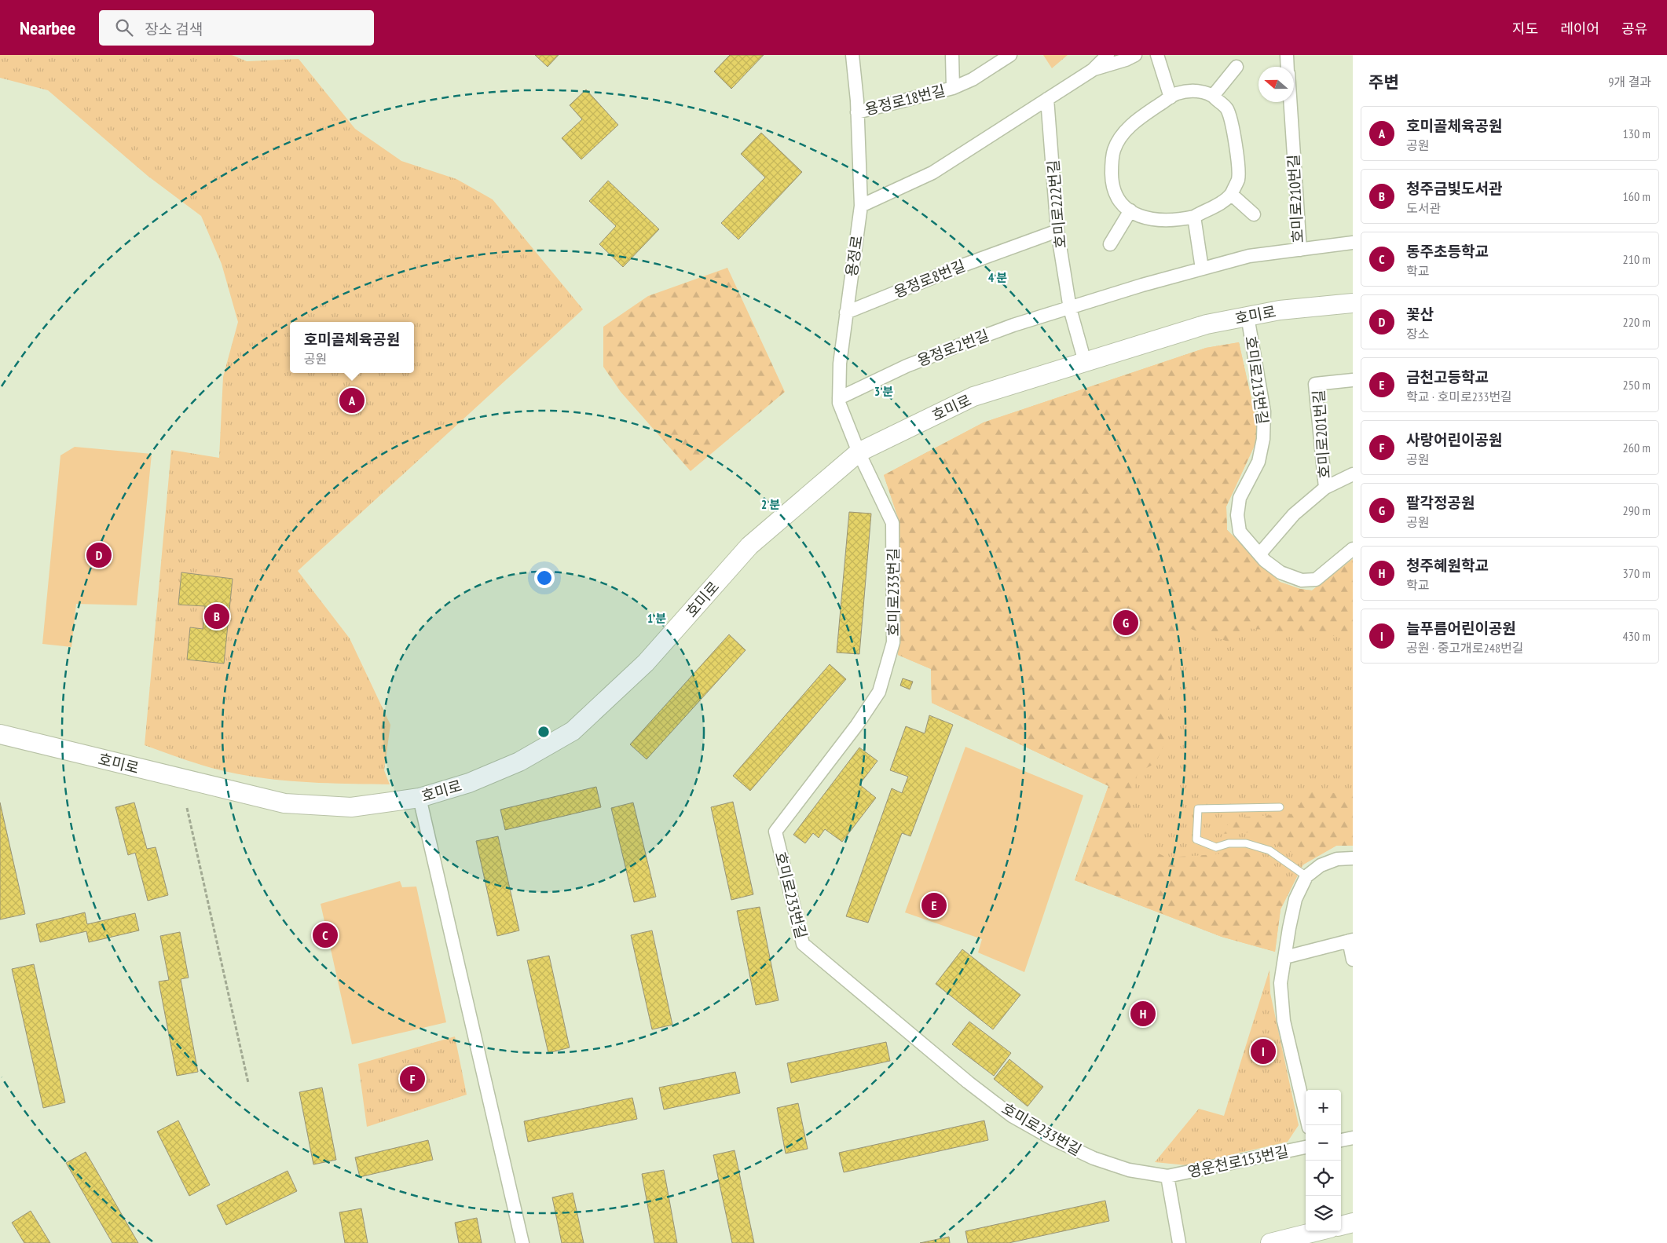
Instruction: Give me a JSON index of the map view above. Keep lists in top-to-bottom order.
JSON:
{
  "streets": {
    "street": [
      "용정로18번길",
      "호미로210번길",
      "호미로222번길",
      "용정로",
      "용정로8번길",
      "호미로",
      "용정로2번길",
      "호미로213번길",
      "호미로201번길",
      "호미로233번길",
      "영운천로153번길"
    ]
  },
  "crossings": [
    ["용정로18번길", "용정로"],
    ["호미로222번길", "용정로8번길"],
    ["호미로222번길", "호미로"],
    ["호미로222번길", "용정로2번길"],
    ["용정로", "용정로8번길"],
    ["용정로", "호미로"],
    ["용정로", "용정로2번길"],
    ["용정로", "호미로233번길"],
    ["호미로", "호미로213번길"],
    ["호미로", "호미로233번길"],
    ["호미로233번길", "영운천로153번길"]
  ],
  "north": "left",
  "page": {
    "header": "Nearbee",
    "search": "장소 검색",
    "nav": ["지도", "레이어", "공유"],
    "heading": ["주변", "9개 결과"],
    "list": [
      {
        "mark": "A",
        "name": "호미골체육공원",
        "note": "공원",
        "value": "130 m"
      },
      {
        "mark": "B",
        "name": "청주금빛도서관",
        "note": "도서관",
        "value": "160 m"
      },
      {
        "mark": "C",
        "name": "동주초등학교",
        "note": "학교",
        "value": "210 m"
      },
      {
        "mark": "D",
        "name": "꽃산",
        "note": "장소",
        "value": "220 m"
      },
      {
        "mark": "E",
        "name": "금천고등학교",
        "note": "학교 · 호미로233번길",
        "value": "250 m"
      },
      {
        "mark": "F",
        "name": "사랑어린이공원",
        "note": "공원",
        "value": "260 m"
      },
      {
        "mark": "G",
        "name": "팔각정공원",
        "note": "공원",
        "value": "290 m"
      },
      {
        "mark": "H",
        "name": "청주혜원학교",
        "note": "학교",
        "value": "370 m"
      },
      {
        "mark": "I",
        "name": "늘푸름어린이공원",
        "note": "공원 · 중고개로248번길",
        "value": "430 m"
      }
    ],
    "popup": ["호미골체육공원", "공원"],
    "pins": [
      "A",
      "D",
      "B",
      "G",
      "E",
      "C",
      "H",
      "I",
      "F"
    ],
    "map_buttons": ["+", "−"]
  },
  "rings": [
    "4 분",
    "3 분",
    "2 분",
    "1 분"
  ]
}
